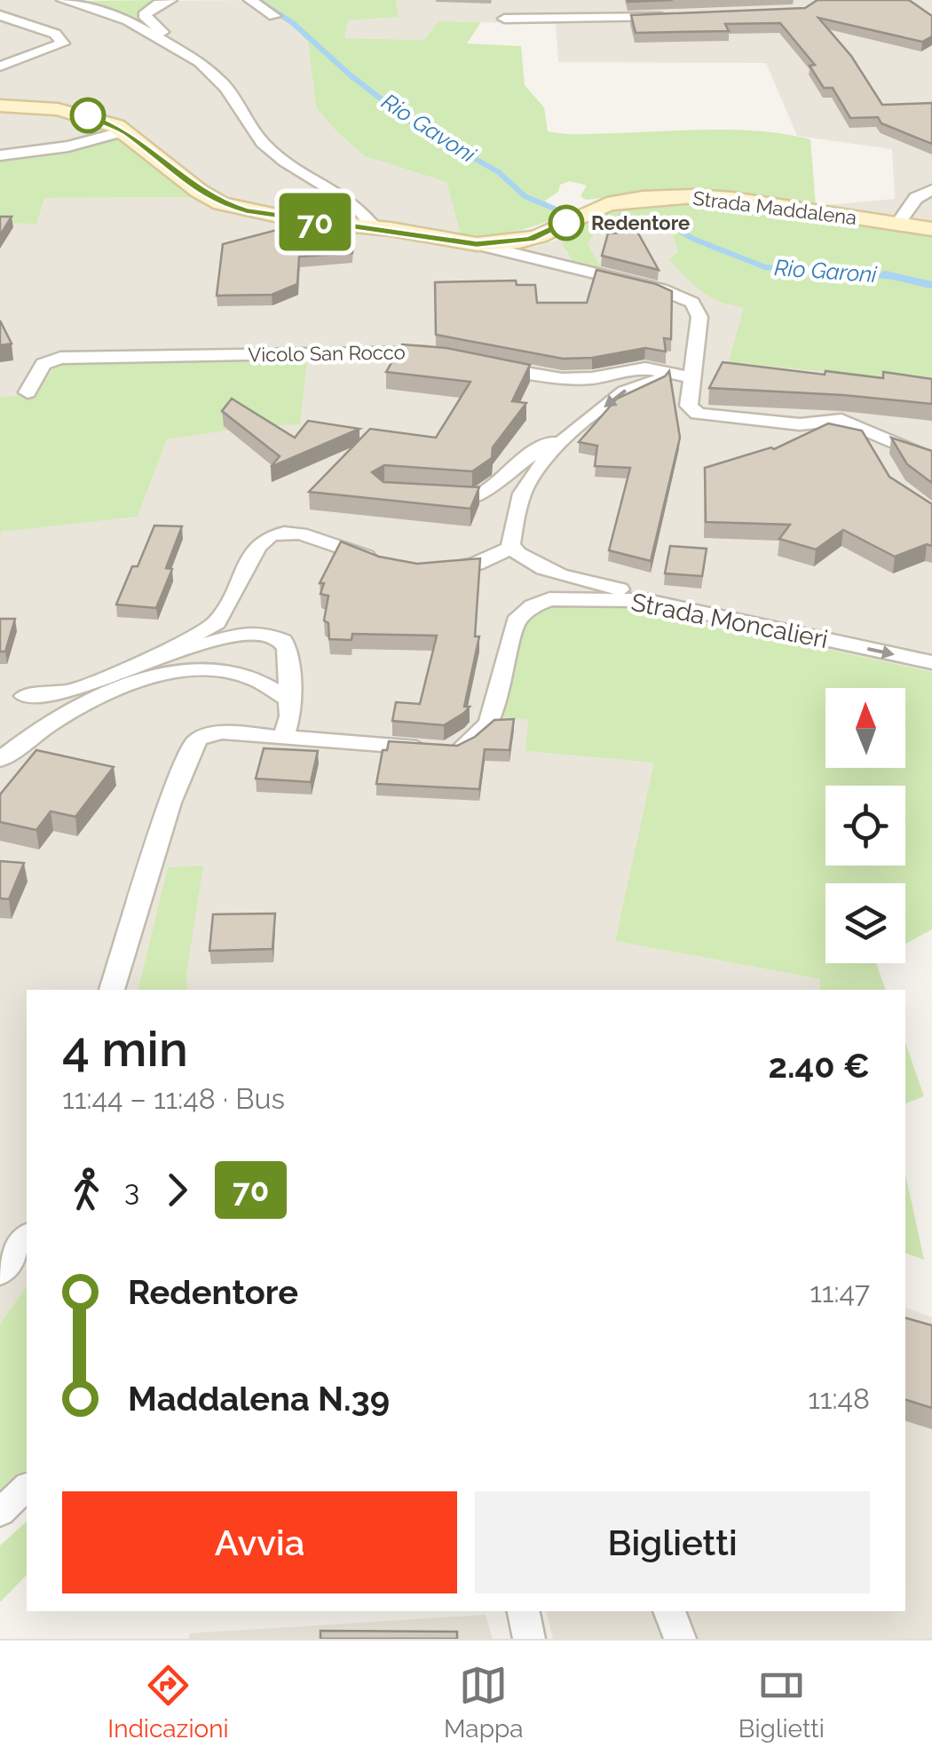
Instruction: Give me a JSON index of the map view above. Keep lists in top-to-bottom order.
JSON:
{
  "streets": {
    "street": ["Strada Maddalena", "Vicolo San Rocco", "Strada Moncalieri"]
  },
  "water": ["Rio Gavoni", "Rio Garoni"],
  "places": ["Redentore"],
  "lines": ["bus line 70"],
  "north": "top",
  "page": {
    "on_map": "70",
    "heading": ["4 min", "11:44 – 11:48 · Bus", "2.40 €"],
    "legs": ["3", "70"],
    "list": [
      {
        "name": "Redentore",
        "value": "11:47"
      },
      {
        "name": "Maddalena N.39",
        "value": "11:48"
      }
    ],
    "buttons": ["Avvia", "Biglietti"],
    "tabs": ["Indicazioni", "Mappa", "Biglietti"]
  }
}
